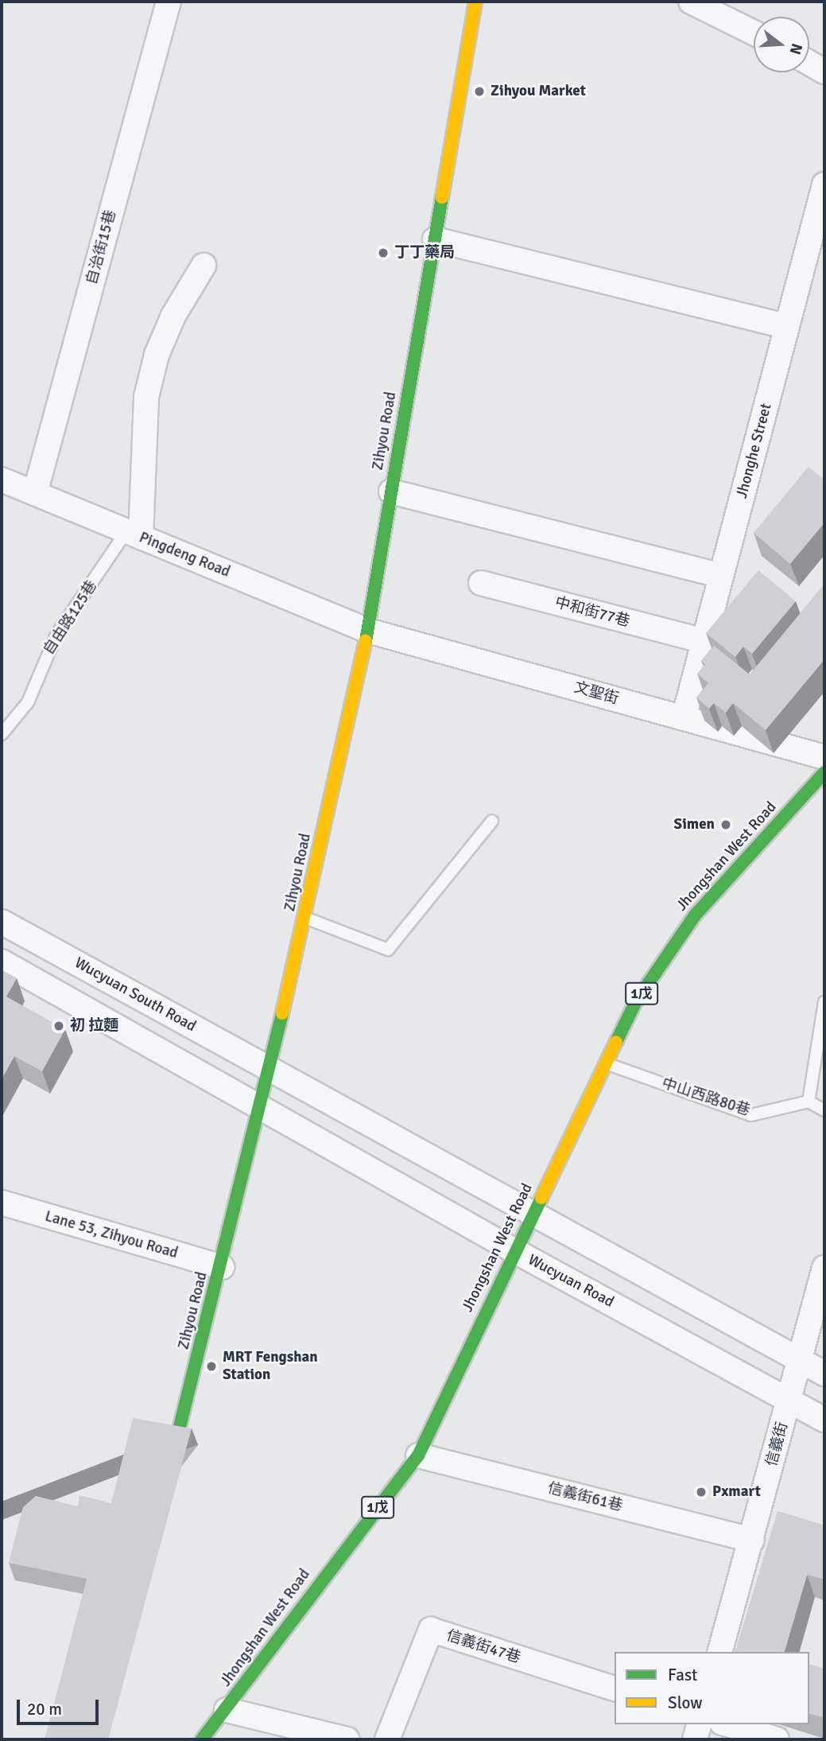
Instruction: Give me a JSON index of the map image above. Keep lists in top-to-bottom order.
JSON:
{
  "streets": {
    "street": [
      "自治街15巷",
      "Zihyou Road",
      "Jhonghe Street",
      "Pingdeng Road",
      "中和街77巷",
      "文聖街",
      "Jhongshan West Road",
      "1戊",
      "Wucyuan South Road",
      "Lane 53, Zihyou Road",
      "Wucyuan Road",
      "信義街",
      "信義街61巷",
      "信義街47巷"
    ],
    "lane": ["自由路125巷", "中山西路80巷"]
  },
  "crossings": [
    ["自治街15巷", "Pingdeng Road"],
    ["Zihyou Road", "Pingdeng Road"],
    ["Zihyou Road", "文聖街"],
    ["Zihyou Road", "Wucyuan South Road"],
    ["Zihyou Road", "Lane 53, Zihyou Road"],
    ["Zihyou Road", "Wucyuan Road"],
    ["Jhonghe Street", "中和街77巷"],
    ["Jhonghe Street", "文聖街"],
    ["Pingdeng Road", "自由路125巷"],
    ["Pingdeng Road", "文聖街"],
    ["Jhongshan West Road", "中山西路80巷"],
    ["Jhongshan West Road", "Wucyuan Road"],
    ["Jhongshan West Road", "信義街61巷"],
    ["Wucyuan Road", "信義街"],
    ["信義街", "信義街61巷"]
  ],
  "places": [
    "Zihyou Market",
    "丁丁藥局",
    "Simen",
    "初 拉麵",
    "MRT Fengshan Station",
    "Pxmart"
  ],
  "legend": ["Fast", "Slow"],
  "scale_bar": "20 m",
  "north": "right"
}
